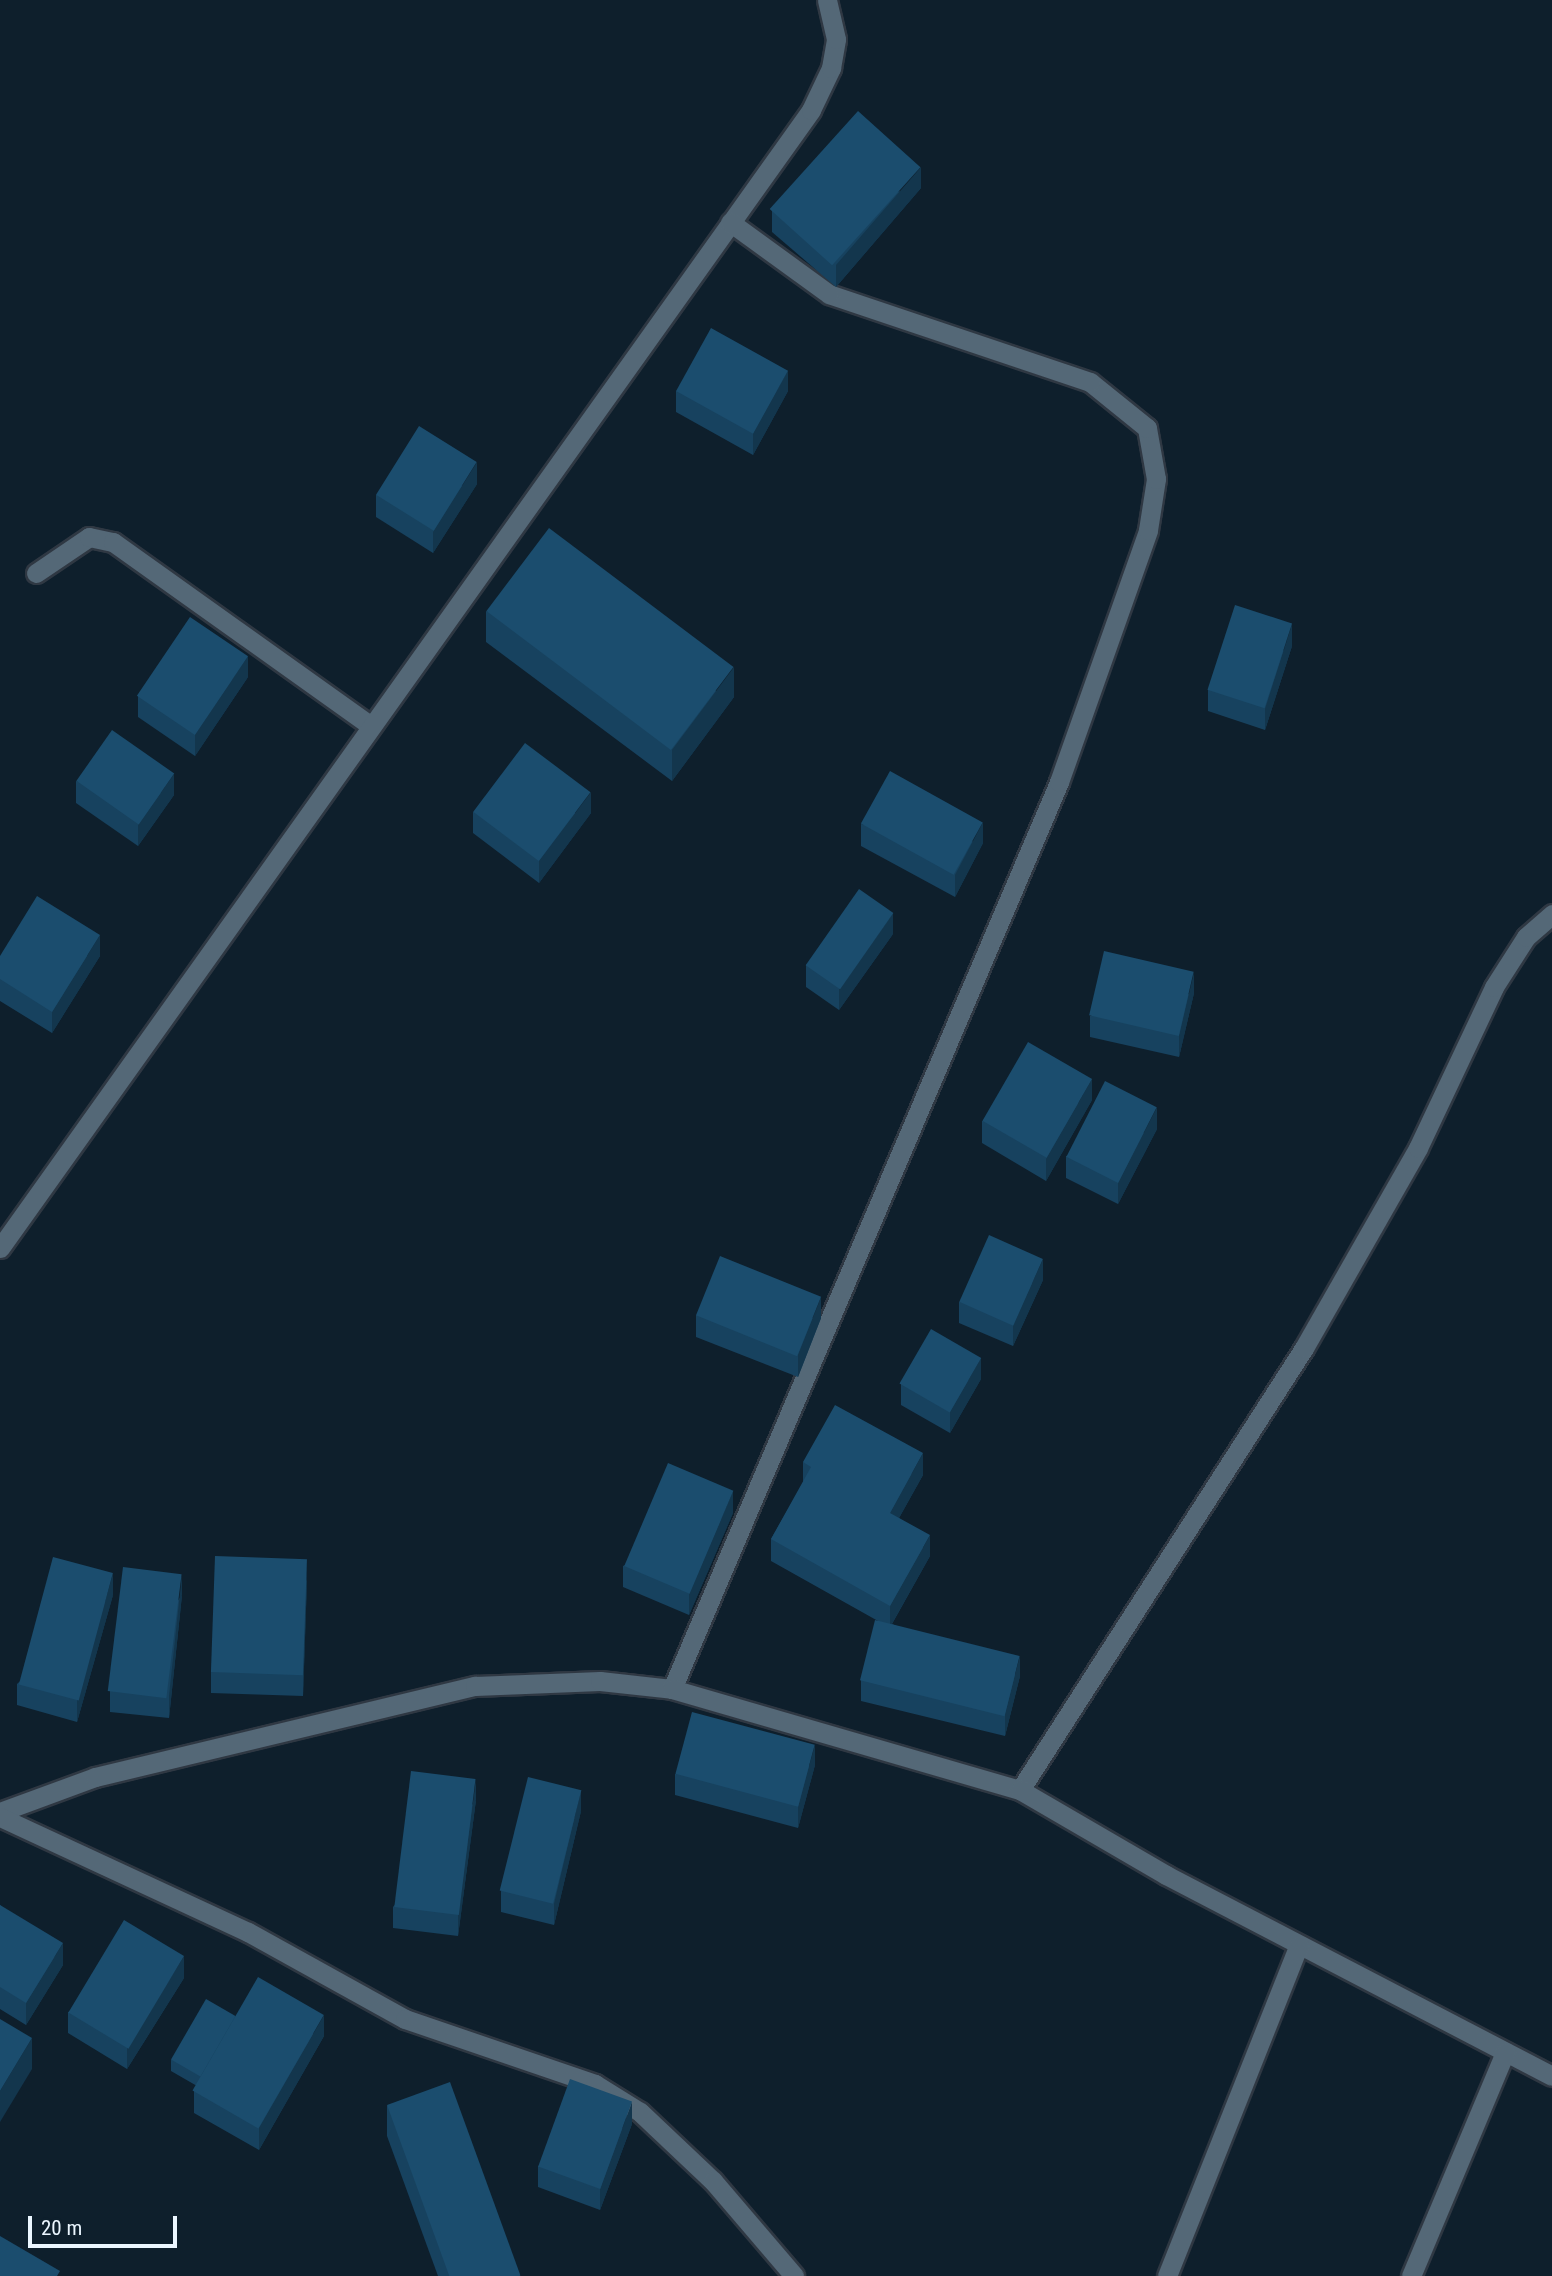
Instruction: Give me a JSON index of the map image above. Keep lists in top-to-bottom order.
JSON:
{
  "scale_bar": "20 m"
}
